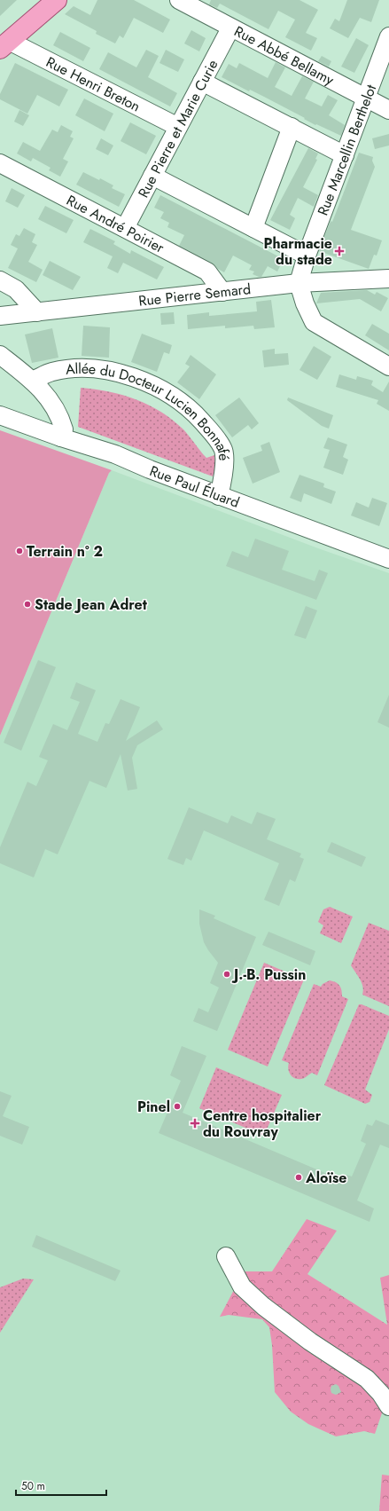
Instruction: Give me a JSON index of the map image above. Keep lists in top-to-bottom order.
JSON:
{
  "streets": {
    "street": [
      "Rue Abbé Bellamy",
      "Rue Henri Breton",
      "Rue Pierre et Marie Curie",
      "Rue Marcellin Berthelot",
      "Rue André Poirier",
      "Rue Pierre Semard",
      "Allée du Docteur Lucien Bonnafé",
      "Rue Paul Éluard"
    ]
  },
  "crossings": [
    ["Rue Abbé Bellamy", "Rue Pierre et Marie Curie"],
    ["Rue Abbé Bellamy", "Rue Marcellin Berthelot"],
    ["Rue Henri Breton", "Rue Pierre et Marie Curie"],
    ["Rue Pierre et Marie Curie", "Rue André Poirier"],
    ["Rue Marcellin Berthelot", "Rue Pierre Semard"],
    ["Rue André Poirier", "Rue Pierre Semard"],
    ["Allée du Docteur Lucien Bonnafé", "Rue Paul Éluard"]
  ],
  "places": {
    "health": ["Pharmacie du stade", "Centre hospitalier du Rouvray"],
    "other": [
      "Terrain n° 2",
      "Stade Jean Adret",
      "J.-B. Pussin",
      "Pinel",
      "Aloïse"
    ]
  },
  "scale_bar": "50 m"
}
